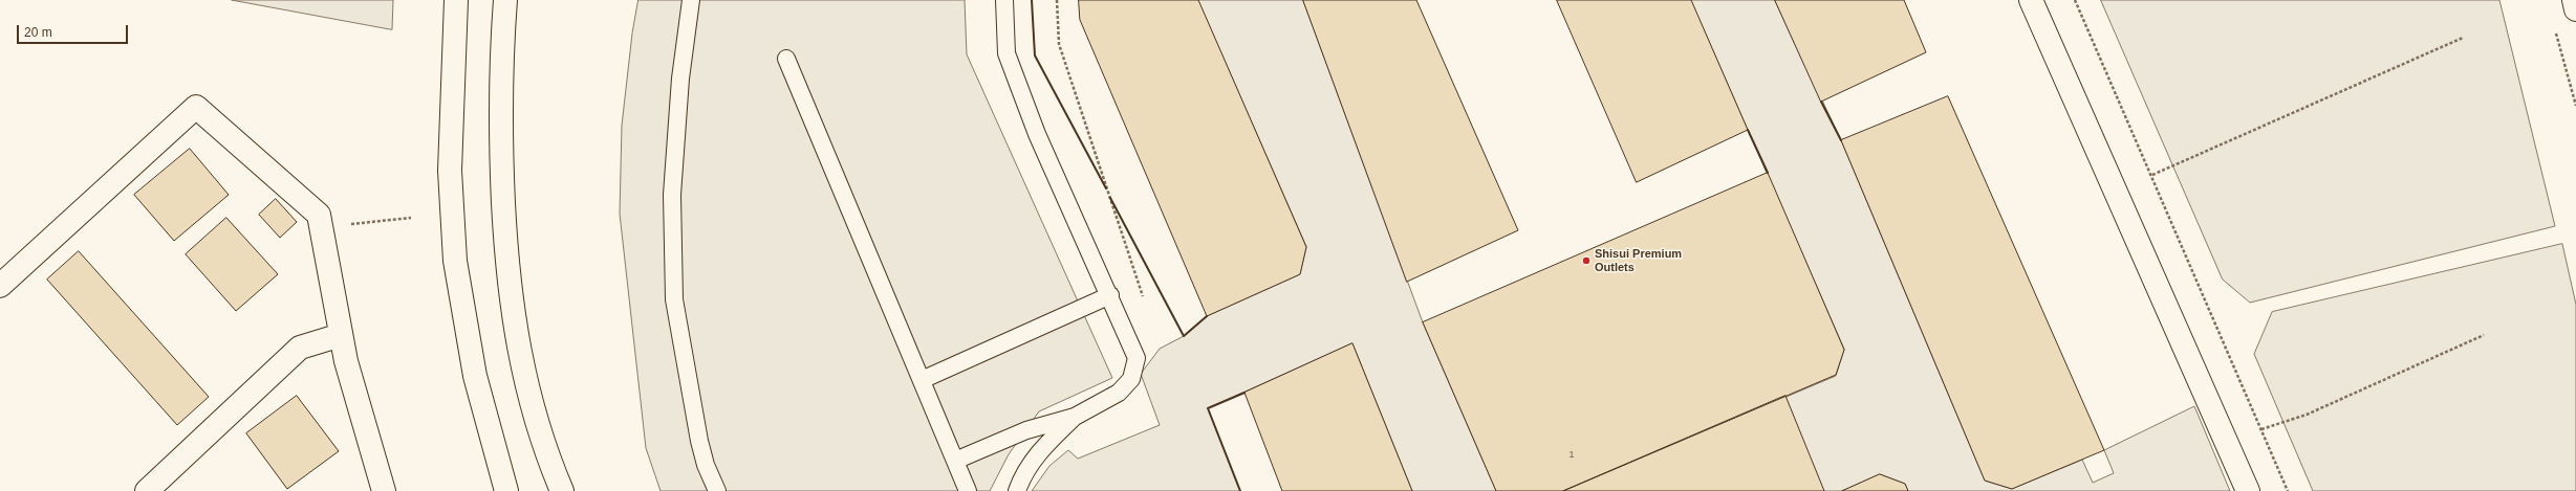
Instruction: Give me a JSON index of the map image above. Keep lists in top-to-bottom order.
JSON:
{
  "places": ["Shisui Premium Outlets"],
  "house_numbers": ["1"],
  "scale_bar": "20 m"
}
